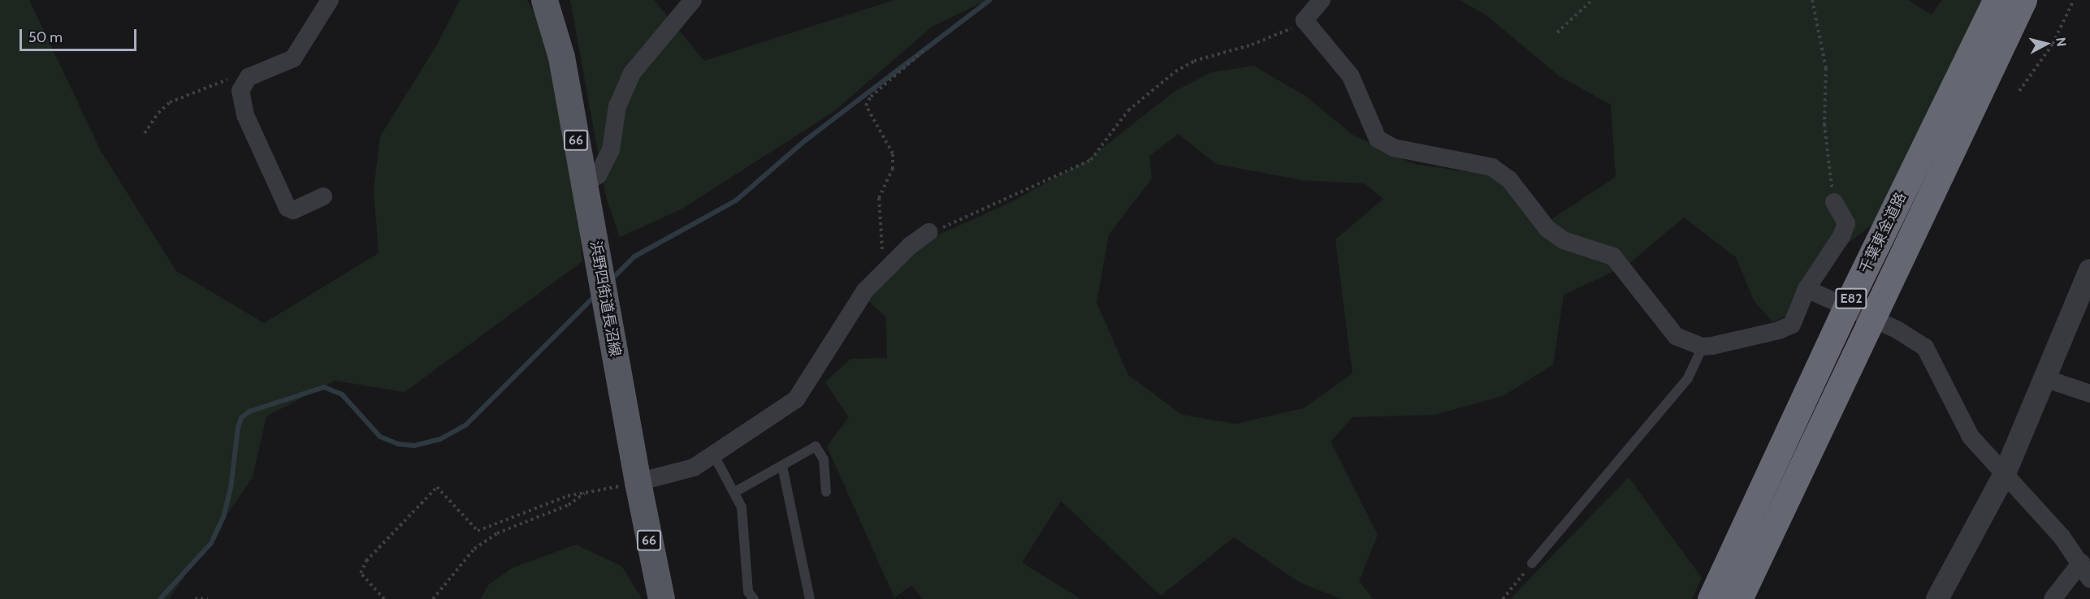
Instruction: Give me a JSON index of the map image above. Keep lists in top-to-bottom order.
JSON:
{
  "streets": {
    "highway": ["千葉東金道路", "E82"],
    "main road": ["66", "浜野四街道長沼線"]
  },
  "scale_bar": "50 m",
  "north": "right"
}
